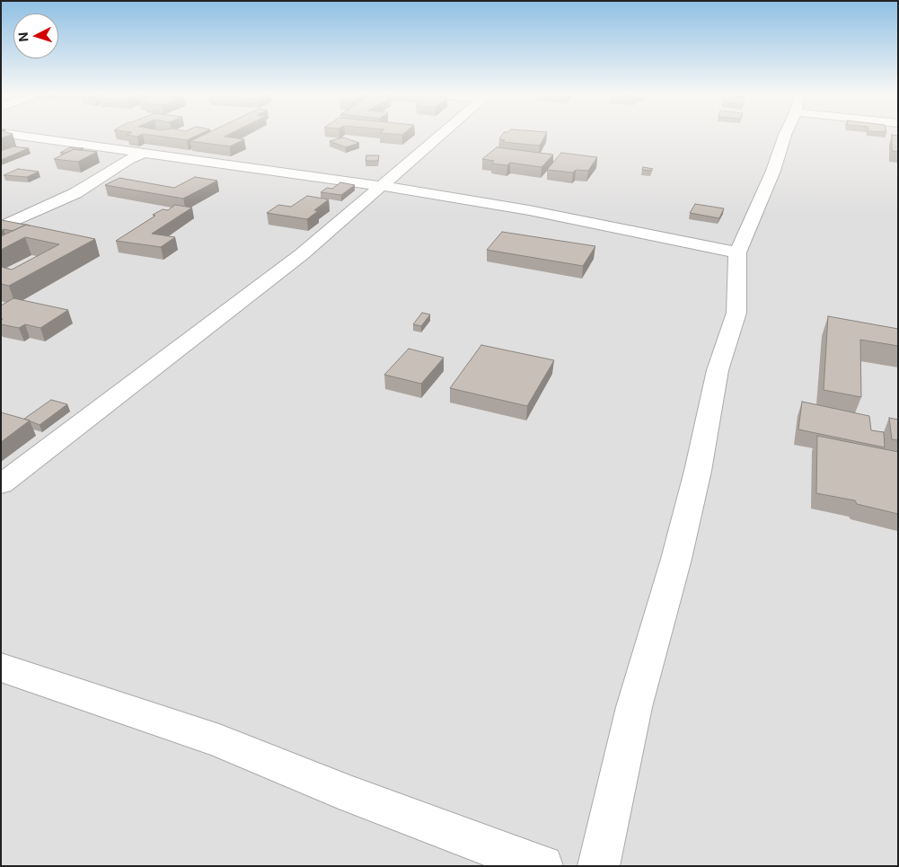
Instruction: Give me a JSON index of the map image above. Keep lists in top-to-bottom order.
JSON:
{
  "north": "left"
}
